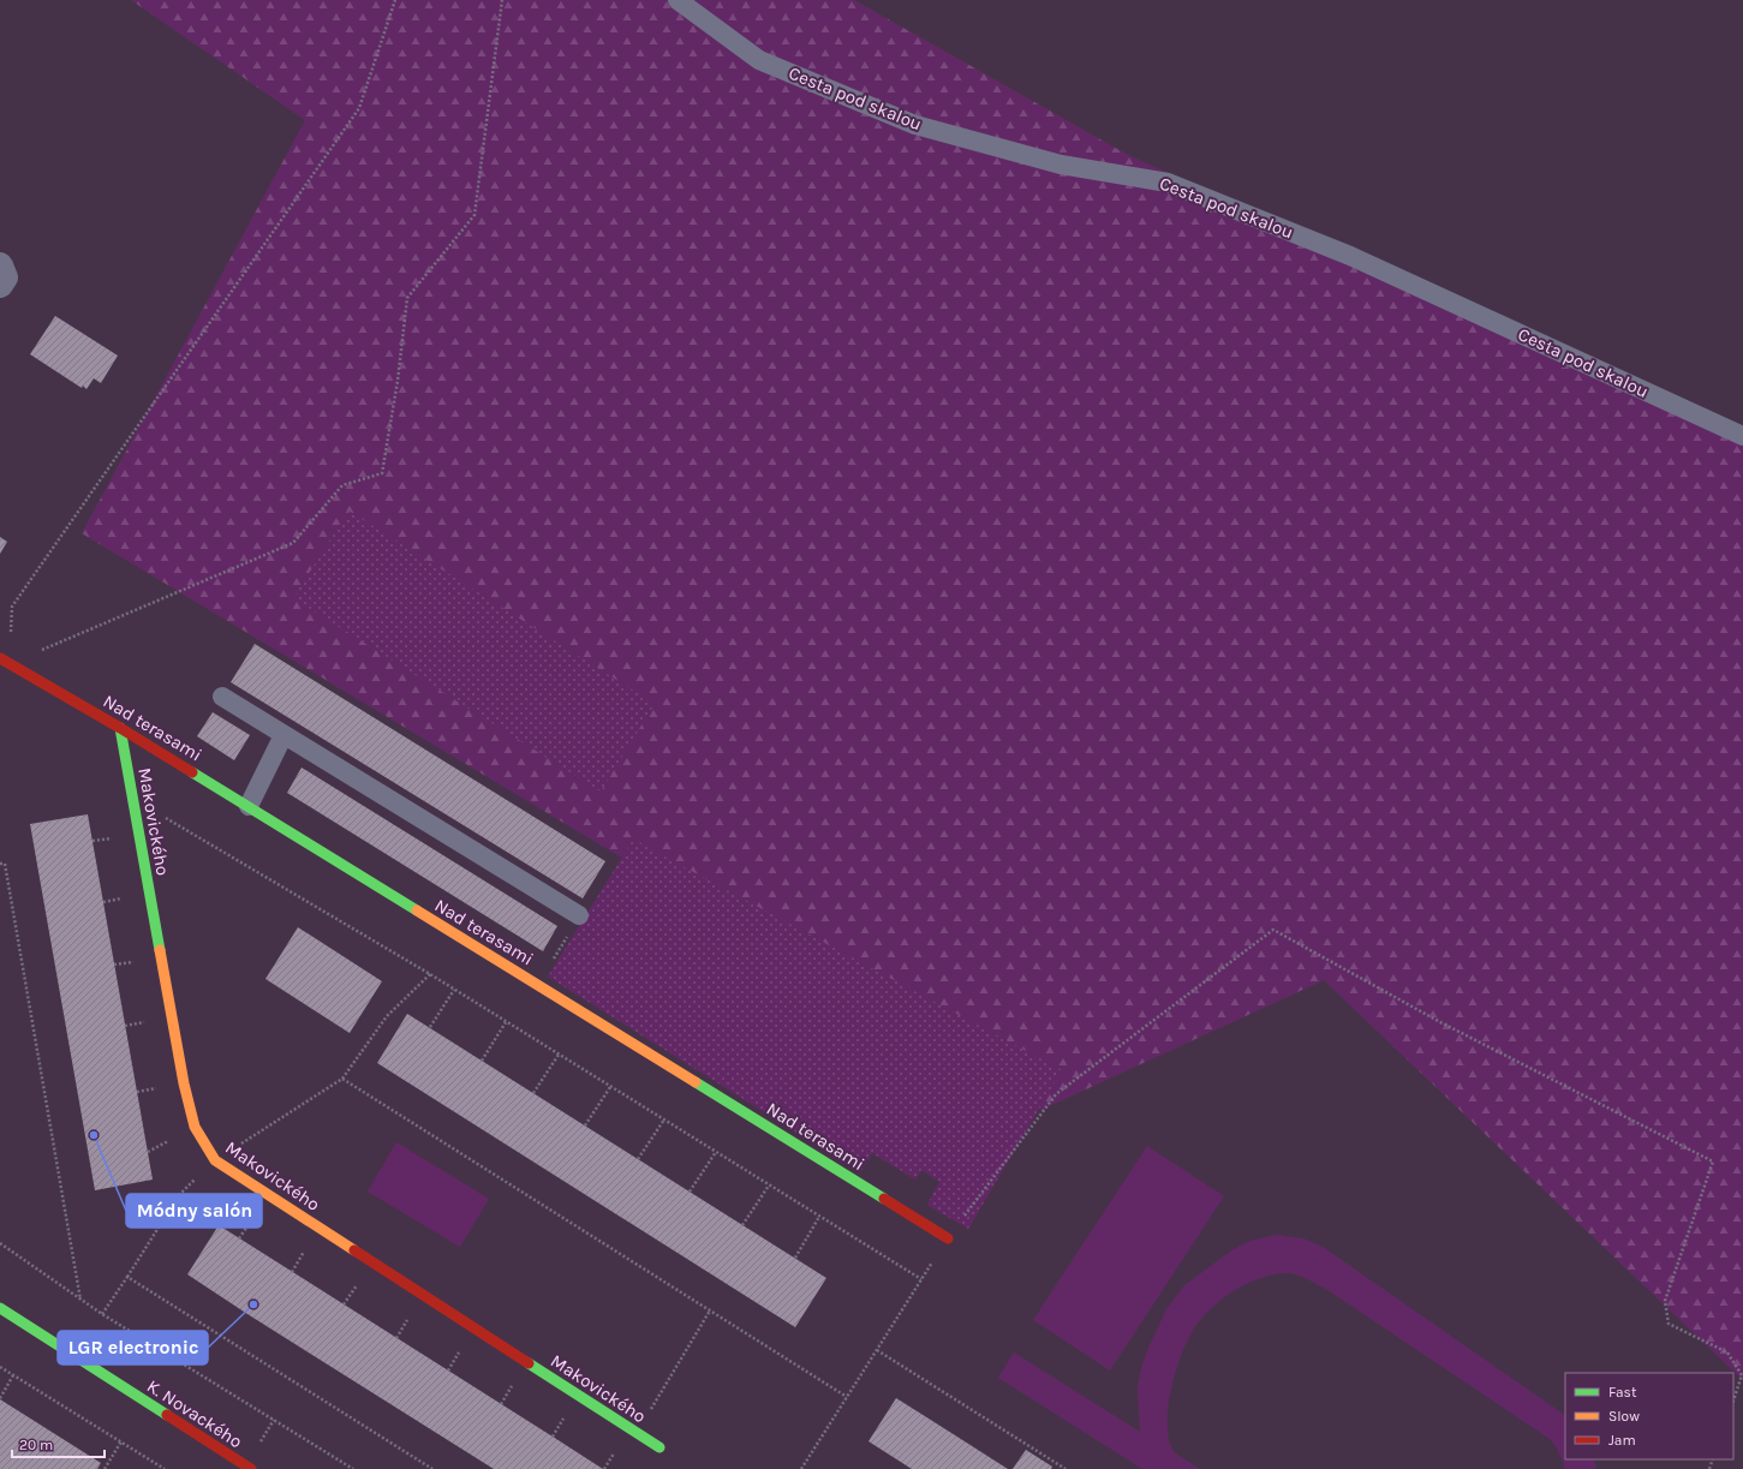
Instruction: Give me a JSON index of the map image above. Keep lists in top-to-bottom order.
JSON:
{
  "streets": {
    "street": ["Nad terasami", "Makovického", "K. Novackého"],
    "lane": ["Cesta pod skalou"]
  },
  "crossings": [
    ["Nad terasami", "Makovického"]
  ],
  "places": ["Módny salón", "LGR electronic"],
  "legend": ["Fast", "Slow", "Jam"],
  "scale_bar": "20 m"
}
